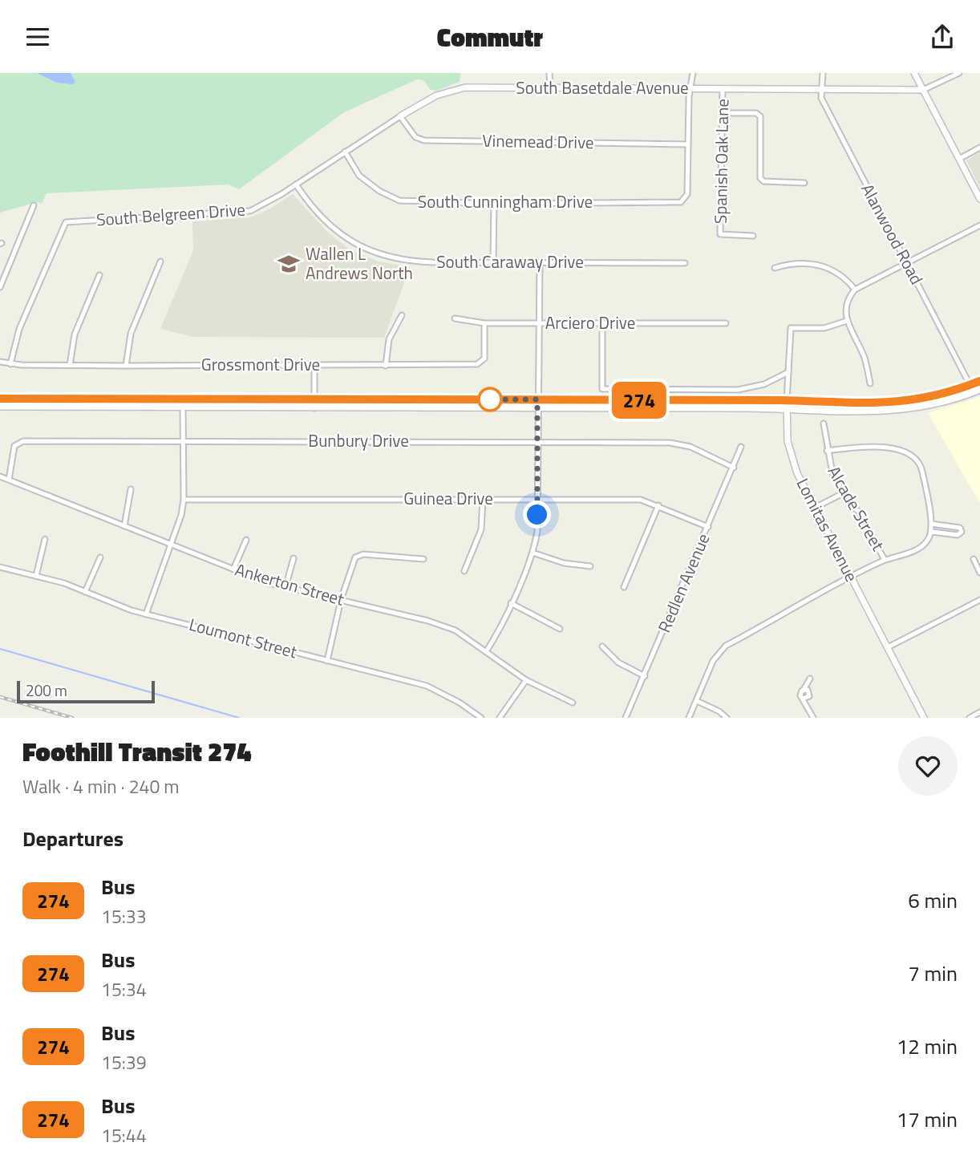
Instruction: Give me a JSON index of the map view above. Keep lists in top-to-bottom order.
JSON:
{
  "streets": {
    "main road": ["South Basetdale Avenue", "Lomitas Avenue"],
    "street": [
      "Vinemead Drive",
      "Spanish Oak Lane",
      "South Cunningham Drive",
      "South Belgreen Drive",
      "Alanwood Road",
      "South Caraway Drive",
      "Arciero Drive",
      "Grossmont Drive",
      "Bunbury Drive",
      "Guinea Drive",
      "Alcade Street",
      "Redlen Avenue",
      "Ankerton Street",
      "Loumont Street"
    ]
  },
  "crossings": [
    ["South Basetdale Avenue", "Vinemead Drive"],
    ["South Basetdale Avenue", "Spanish Oak Lane"],
    ["South Basetdale Avenue", "South Cunningham Drive"],
    ["South Basetdale Avenue", "South Belgreen Drive"],
    ["South Basetdale Avenue", "Alanwood Road"],
    ["South Basetdale Avenue", "South Caraway Drive"],
    ["Vinemead Drive", "South Cunningham Drive"],
    ["South Belgreen Drive", "Grossmont Drive"],
    ["Arciero Drive", "Grossmont Drive"],
    ["Bunbury Drive", "Redlen Avenue"],
    ["Bunbury Drive", "Ankerton Street"],
    ["Guinea Drive", "Redlen Avenue"]
  ],
  "places": {
    "school or university": ["Wallen L Andrews North"]
  },
  "lines": ["bus line 274"],
  "scale_bar": "200 m",
  "page": {
    "header": "Commutr",
    "on_map": "274",
    "scale": "200 m",
    "heading": [
      ["Foothill Transit 274", "Walk · 4 min · 240 m"],
      "Departures"
    ],
    "list": [
      {
        "mark": "274",
        "name": "Bus",
        "note": "15:33",
        "value": "6 min"
      },
      {
        "mark": "274",
        "name": "Bus",
        "note": "15:34",
        "value": "7 min"
      },
      {
        "mark": "274",
        "name": "Bus",
        "note": "15:39",
        "value": "12 min"
      },
      {
        "mark": "274",
        "name": "Bus",
        "note": "15:44",
        "value": "17 min"
      }
    ]
  }
}
